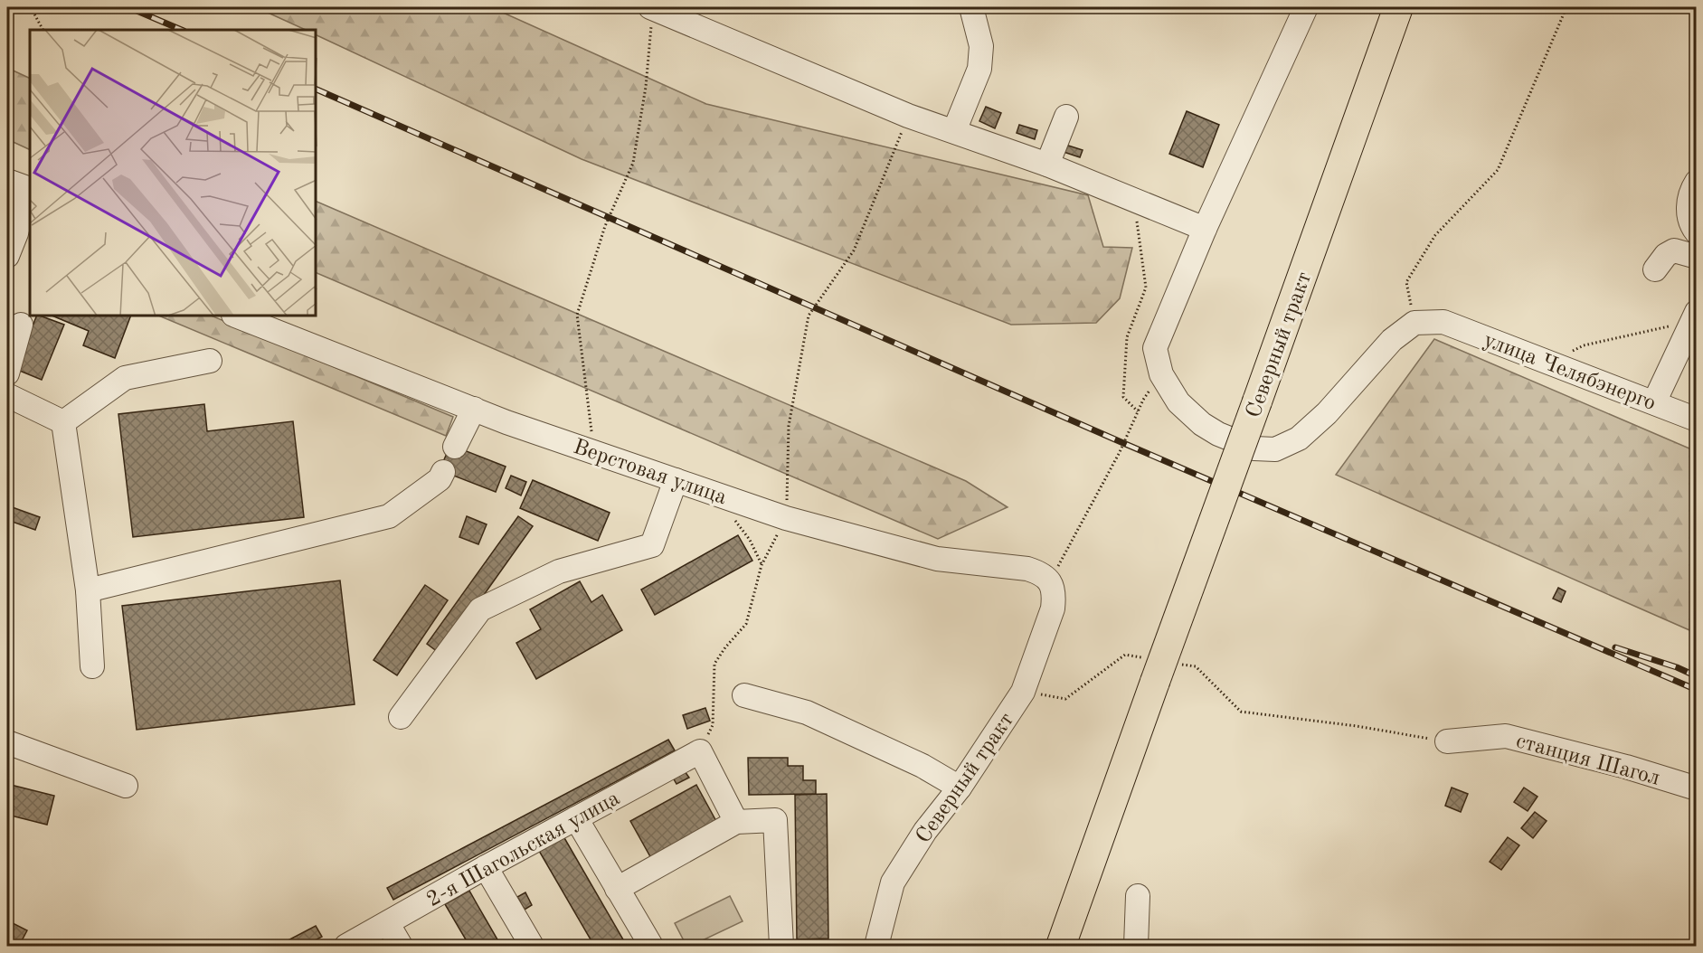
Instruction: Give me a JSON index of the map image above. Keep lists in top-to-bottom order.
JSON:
{
  "streets": {
    "main road": ["Северный тракт"],
    "street": [
      "улица Челябэнерго",
      "Верстовая улица",
      "станция Шагол",
      "2-я Шагольская улица"
    ]
  },
  "crossings": [
    ["Северный тракт", "Верстовая улица"]
  ]
}
